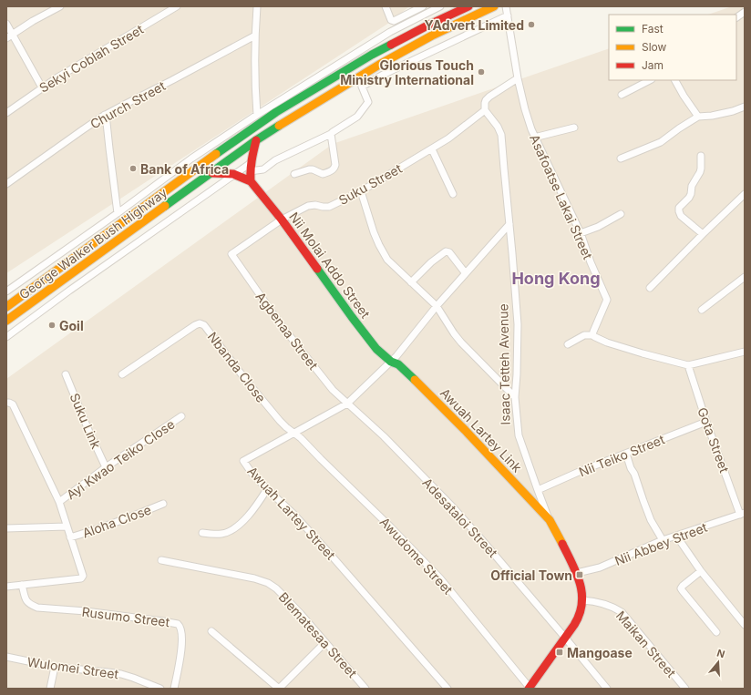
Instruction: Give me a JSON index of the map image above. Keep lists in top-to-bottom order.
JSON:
{
  "streets": {
    "main road": [
      "George Walker Bush Highway",
      "Nii Molai Addo Street",
      "Isaac Tetteh Avenue",
      "Awuah Lartey Link"
    ],
    "street": [
      "Sekyi Coblah Street",
      "Church Street",
      "Suku Street",
      "Asafoatse Lakai Street",
      "Agbenaa Street",
      "Nbanda Close",
      "Suku Link",
      "Gota Street",
      "Nii Teiko Street",
      "Ayi Kwao Teiko Close",
      "Awuah Lartey Street",
      "Adesataloi Street",
      "Aloha Close",
      "Nii Abbey Street",
      "Awudome Street",
      "Rusumo Street",
      "Blematesaa Street",
      "Maikan Street",
      "Wulomei Street"
    ]
  },
  "crossings": [
    ["Suku Street", "Nii Molai Addo Street"],
    ["Suku Street", "Agbenaa Street"],
    ["Suku Street", "Isaac Tetteh Avenue"],
    ["George Walker Bush Highway", "Nii Molai Addo Street"],
    ["Nii Molai Addo Street", "Awuah Lartey Link"],
    ["Nii Molai Addo Street", "Awuah Lartey Street"],
    ["Agbenaa Street", "Awuah Lartey Street"],
    ["Agbenaa Street", "Adesataloi Street"],
    ["Isaac Tetteh Avenue", "Awuah Lartey Link"],
    ["Isaac Tetteh Avenue", "Nii Teiko Street"],
    ["Isaac Tetteh Avenue", "Awuah Lartey Street"],
    ["Isaac Tetteh Avenue", "Adesataloi Street"],
    ["Isaac Tetteh Avenue", "Nii Abbey Street"],
    ["Isaac Tetteh Avenue", "Awudome Street"],
    ["Isaac Tetteh Avenue", "Maikan Street"],
    ["Nbanda Close", "Awuah Lartey Street"],
    ["Nbanda Close", "Awudome Street"],
    ["Suku Link", "Ayi Kwao Teiko Close"],
    ["Awuah Lartey Link", "Awuah Lartey Street"],
    ["Gota Street", "Nii Teiko Street"],
    ["Gota Street", "Nii Abbey Street"],
    ["Awuah Lartey Street", "Adesataloi Street"],
    ["Awuah Lartey Street", "Awudome Street"]
  ],
  "districts": ["Hong Kong"],
  "places": {
    "other": [
      "YAdvert Limited",
      "Glorious Touch Ministry International",
      "Bank of Africa",
      "Goil"
    ],
    "transit": ["Official Town", "Mangoase"]
  },
  "legend": ["Fast", "Slow", "Jam"],
  "north": "top"
}
